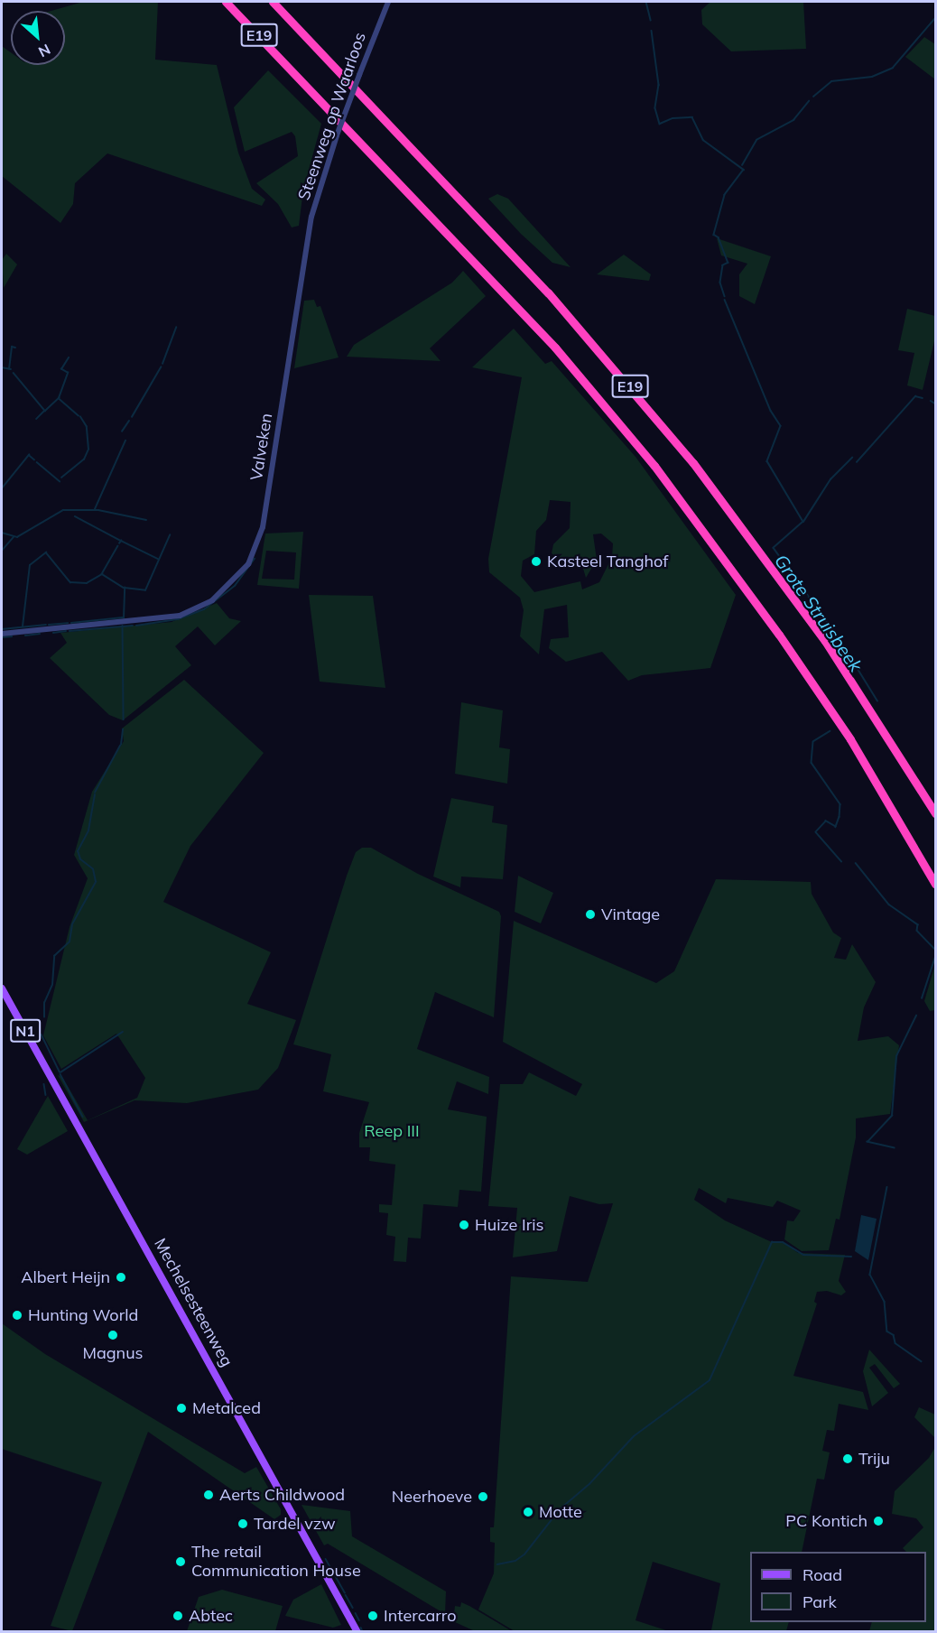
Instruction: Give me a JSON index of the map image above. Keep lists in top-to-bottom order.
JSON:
{
  "streets": {
    "highway": ["E19"],
    "main road": ["N1", "Mechelsesteenweg"],
    "street": ["Steenweg op Waarloos", "Valveken"]
  },
  "crossings": [
    ["Steenweg op Waarloos", "Valveken"]
  ],
  "water": ["Grote Struisbeek"],
  "parks": ["Reep III"],
  "places": [
    "Kasteel Tanghof",
    "Vintage",
    "Huize Iris",
    "Albert Heijn",
    "Hunting World",
    "Magnus",
    "Metalced",
    "Triju",
    "Aerts Childwood",
    "Neerhoeve",
    "Motte",
    "PC Kontich",
    "Tardel vzw",
    "The retail Communication House",
    "Abtec",
    "Intercarro"
  ],
  "legend": ["Road", "Park"],
  "north": "bottom right"
}
